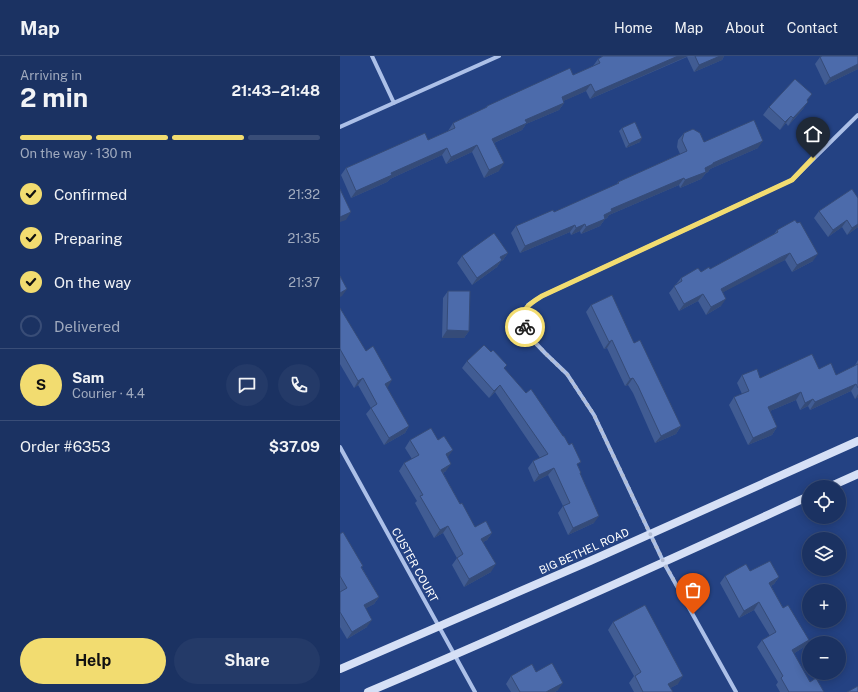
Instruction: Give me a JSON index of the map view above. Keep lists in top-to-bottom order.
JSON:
{
  "streets": {
    "main road": ["BIG BETHEL ROAD"],
    "street": ["CUSTER COURT"]
  },
  "crossings": [
    ["BIG BETHEL ROAD", "CUSTER COURT"]
  ],
  "page": {
    "header": "Map",
    "nav": [
      "Home",
      "Map",
      "About",
      "Contact"
    ],
    "heading": ["2 min", "Arriving in", "21:43–21:48"],
    "panel": [
      "Sam",
      "Courier · 4.4",
      "Order #6353",
      "$37.09"
    ],
    "bar": "On the way · 130 m",
    "list": [
      ["Confirmed", "21:32"],
      ["Preparing", "21:35"],
      ["On the way", "21:37"],
      "Delivered"
    ],
    "round": "S",
    "map_buttons": ["+", "−"],
    "buttons": ["Help", "Share"]
  }
}
